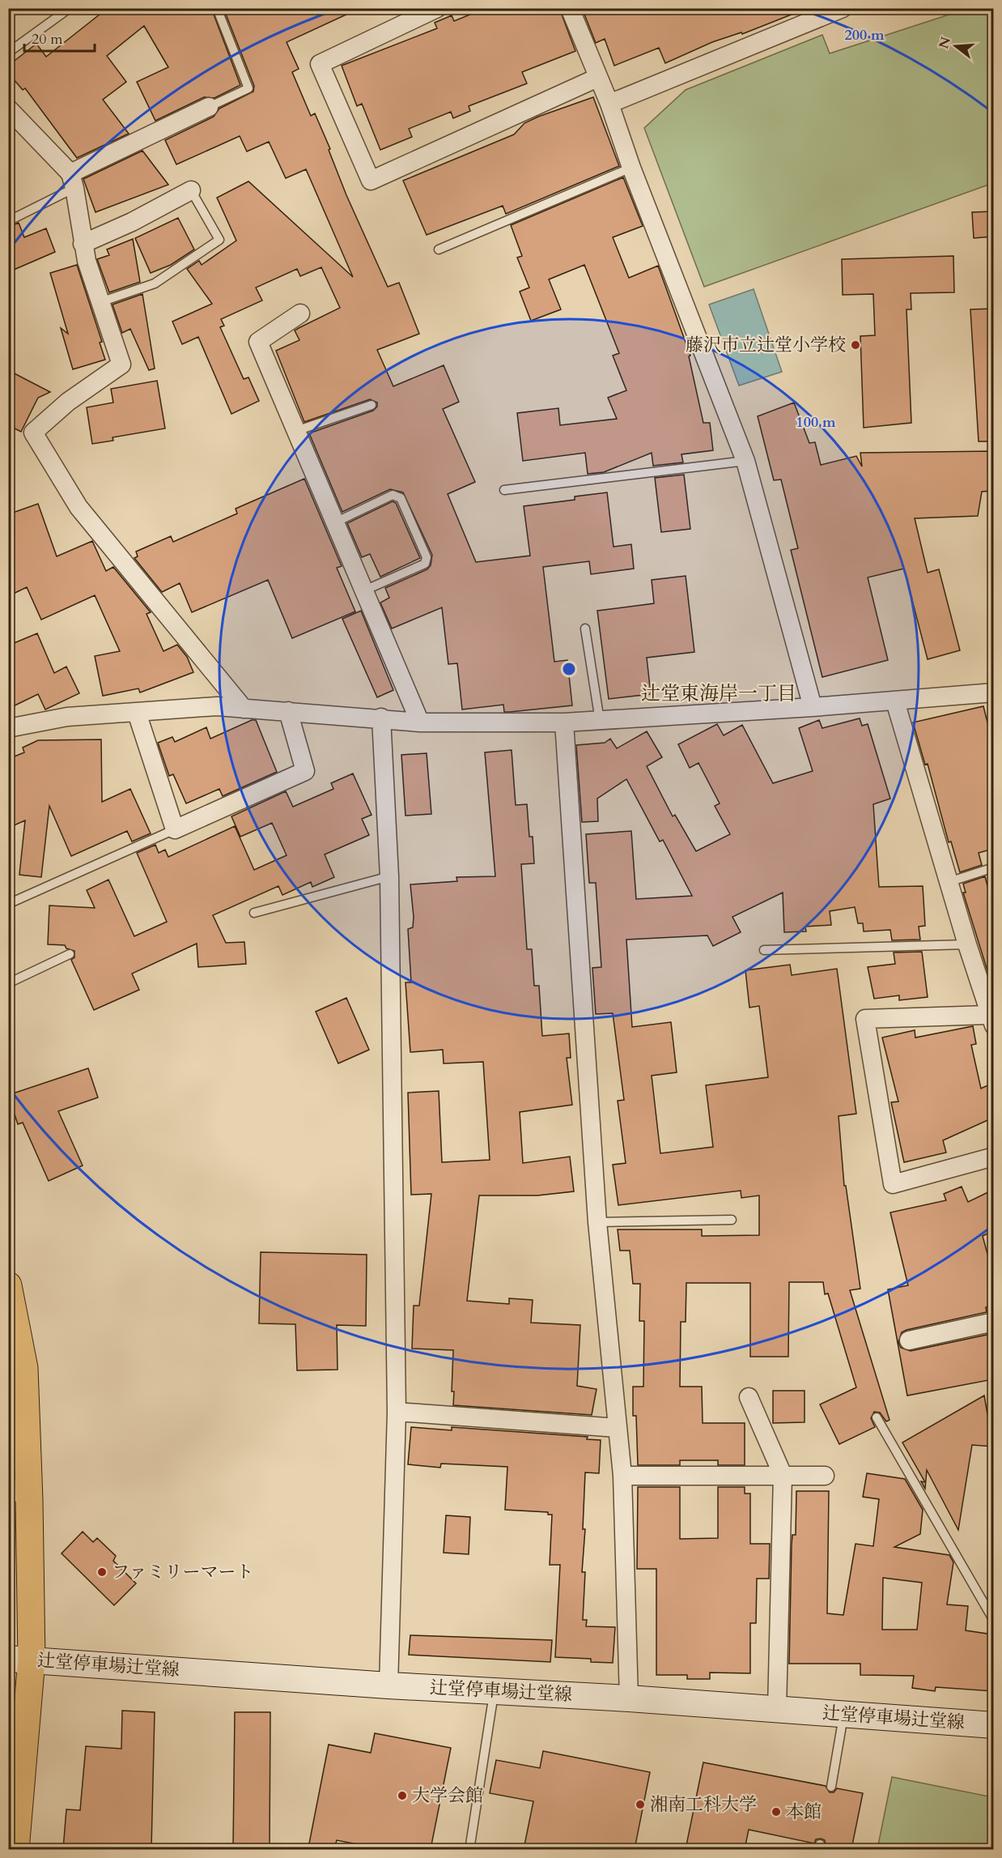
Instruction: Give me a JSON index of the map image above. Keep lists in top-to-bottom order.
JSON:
{
  "streets": {
    "main road": ["辻堂停車場辻堂線"]
  },
  "districts": ["辻堂東海岸一丁目"],
  "places": [
    "藤沢市立辻堂小学校",
    "ファミリーマート",
    "大学会館",
    "湘南工科大学",
    "本館"
  ],
  "scale_bar": "20 m",
  "north": "left",
  "rings": ["200 m", "100 m"]
}
